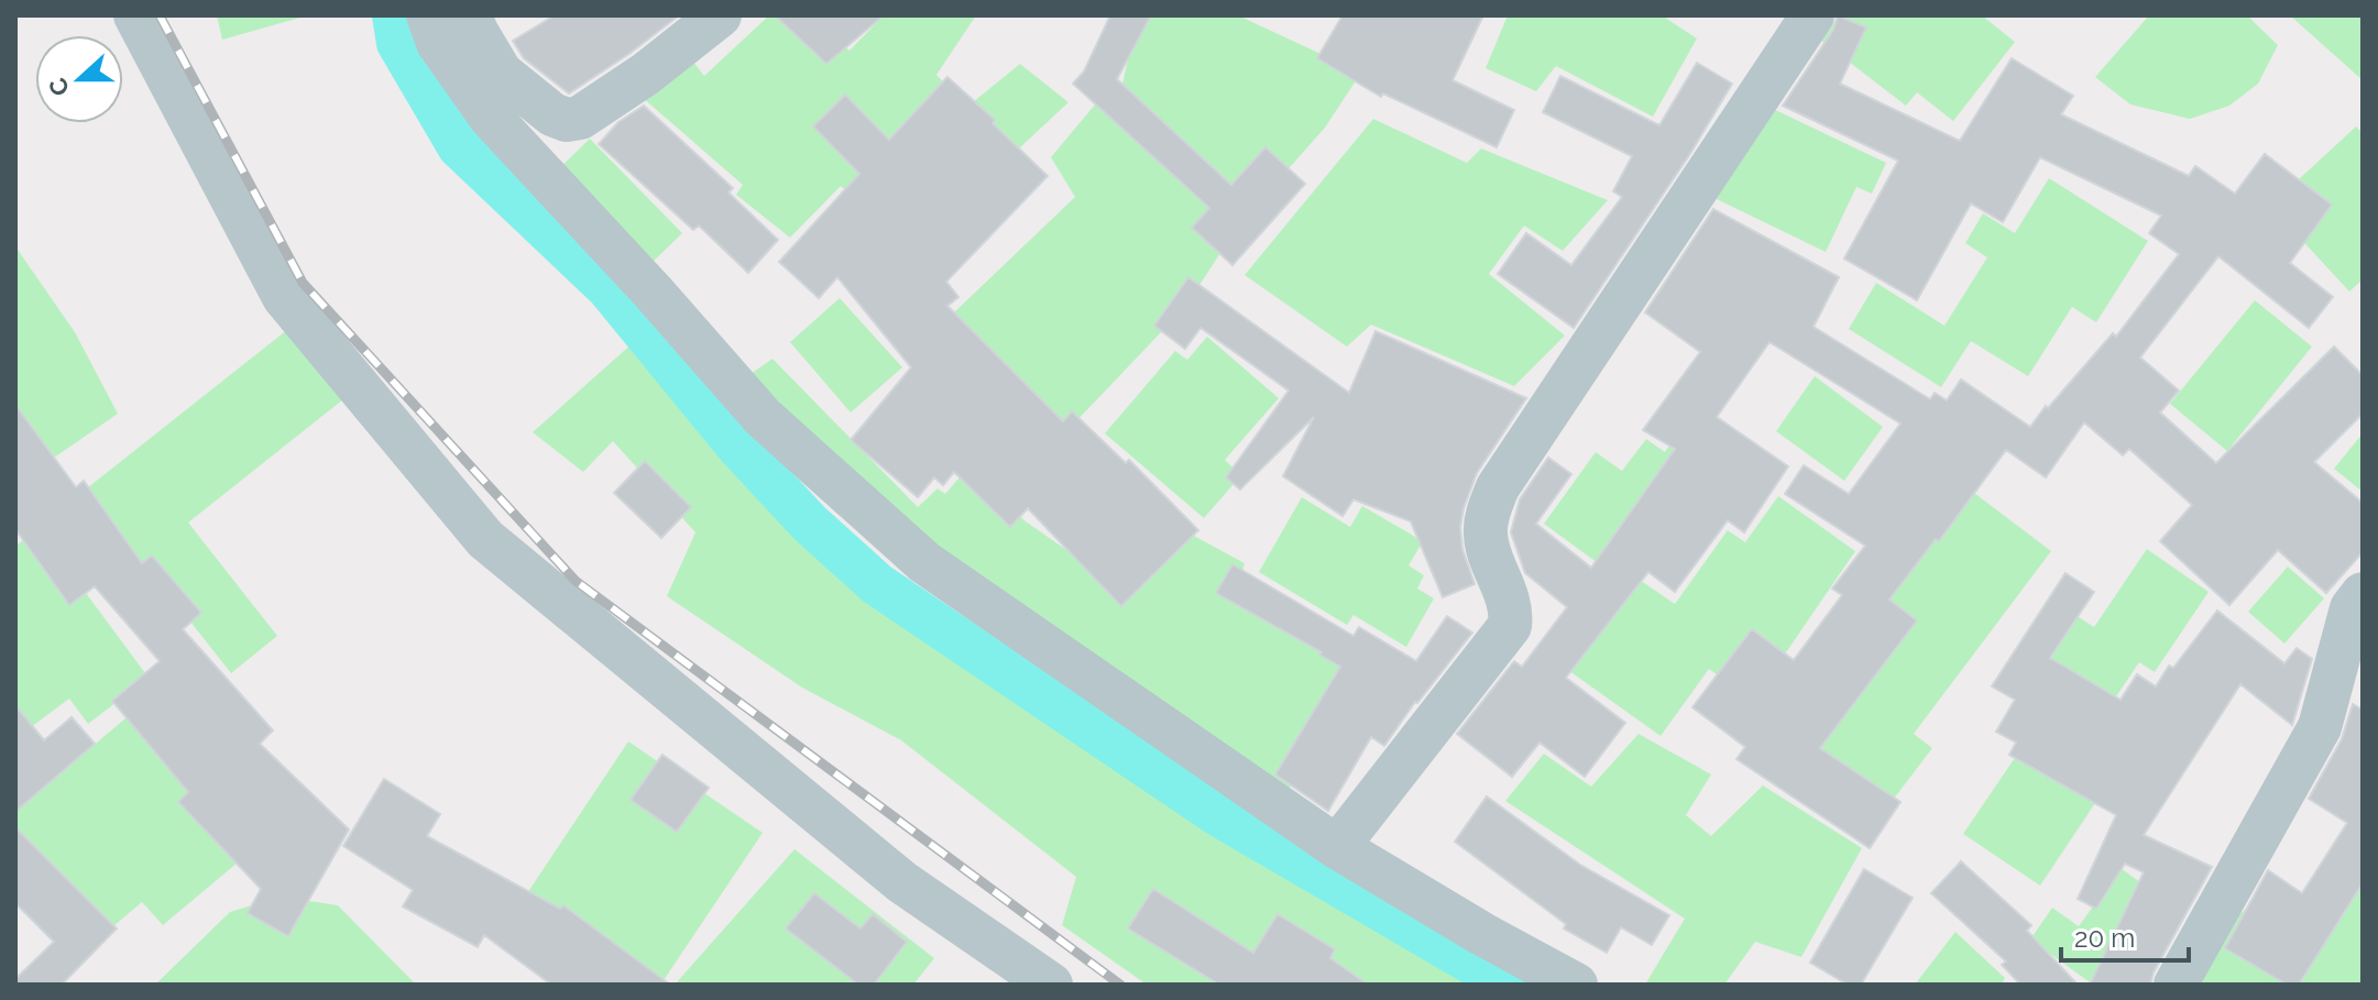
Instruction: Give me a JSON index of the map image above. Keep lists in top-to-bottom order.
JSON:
{
  "scale_bar": "20 m",
  "north": "left"
}
